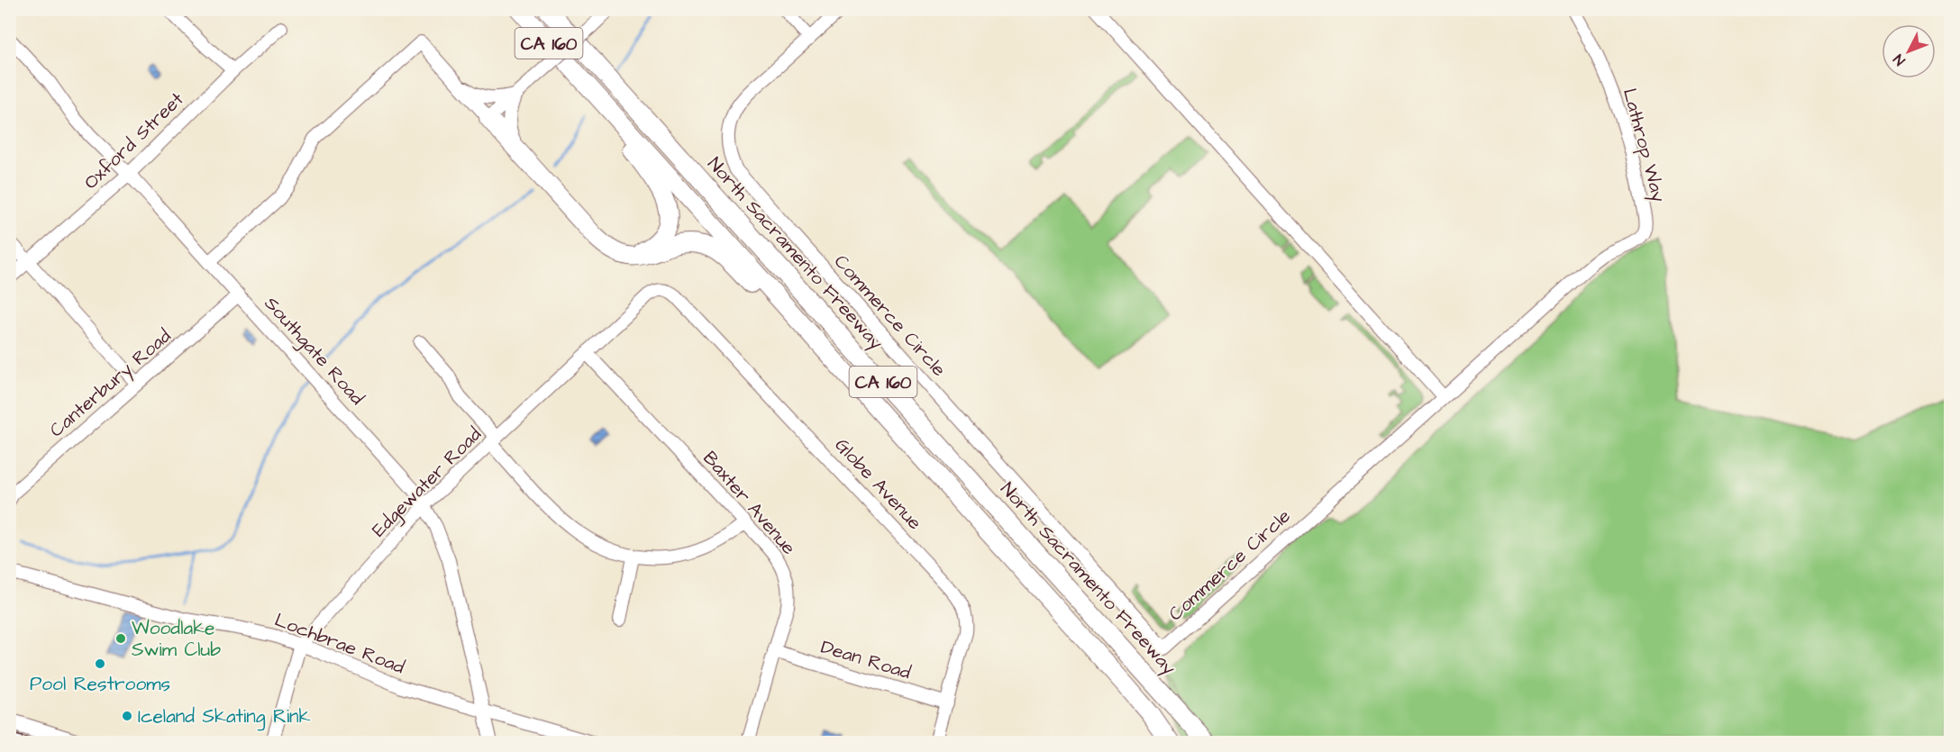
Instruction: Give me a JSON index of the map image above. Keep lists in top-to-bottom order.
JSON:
{
  "streets": {
    "highway": ["CA 160", "North Sacramento Freeway"],
    "street": [
      "Oxford Street",
      "Lathrop Way",
      "Commerce Circle",
      "Southgate Road",
      "Canterbury Road",
      "Edgewater Road",
      "Globe Avenue",
      "Baxter Avenue",
      "Lochbrae Road",
      "Dean Road"
    ]
  },
  "crossings": [
    ["Oxford Street", "Southgate Road"],
    ["Lathrop Way", "Commerce Circle"],
    ["Southgate Road", "Canterbury Road"],
    ["Southgate Road", "Edgewater Road"],
    ["Southgate Road", "Lochbrae Road"],
    ["Edgewater Road", "Globe Avenue"],
    ["Edgewater Road", "Baxter Avenue"],
    ["Edgewater Road", "Lochbrae Road"],
    ["Globe Avenue", "Dean Road"],
    ["Baxter Avenue", "Dean Road"]
  ],
  "places": ["Woodlake Swim Club", "Pool Restrooms", "Iceland Skating Rink"],
  "north": "bottom left"
}
